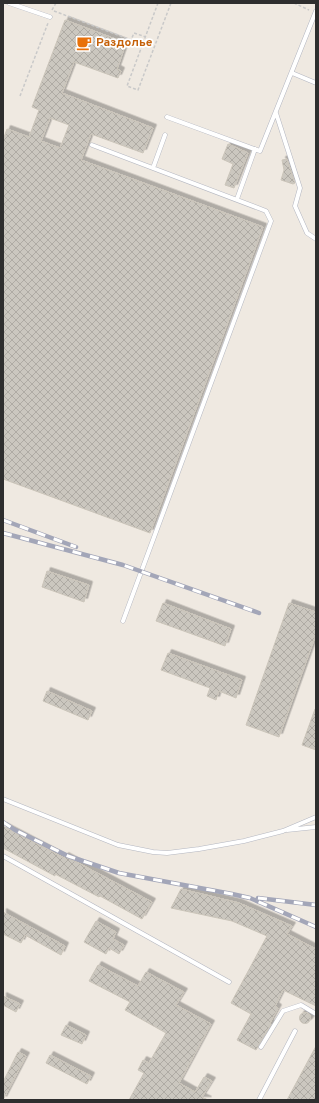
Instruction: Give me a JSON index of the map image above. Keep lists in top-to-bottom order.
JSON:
{
  "places": {
    "cafe": ["Раздолье"]
  }
}
